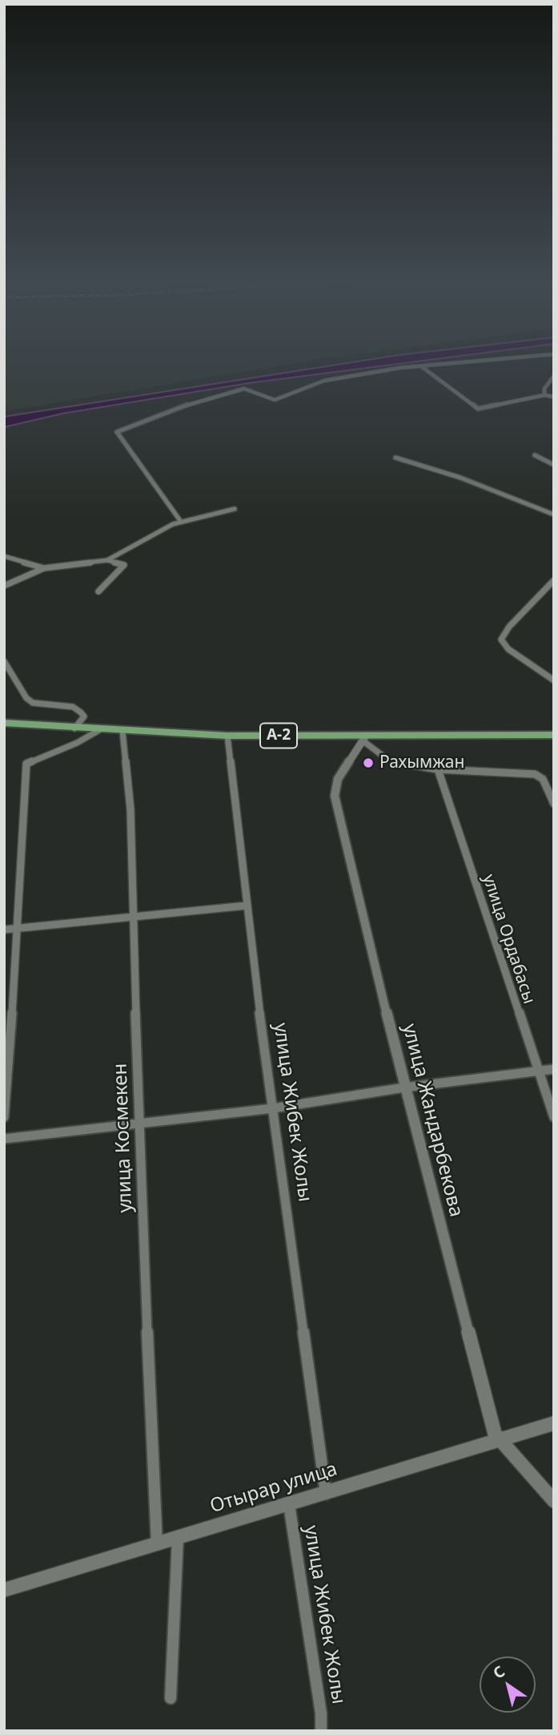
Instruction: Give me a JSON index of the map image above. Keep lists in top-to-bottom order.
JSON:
{
  "streets": {
    "highway": ["A-2"],
    "street": [
      "улица Ордабасы",
      "улица Жибек Жолы",
      "улица Жандарбекова",
      "улица Космекен",
      "Отырар улица"
    ]
  },
  "crossings": [
    ["A-2", "улица Жибек Жолы"],
    ["A-2", "улица Жандарбекова"],
    ["A-2", "улица Космекен"],
    ["улица Жибек Жолы", "Отырар улица"],
    ["улица Жандарбекова", "Отырар улица"],
    ["улица Космекен", "Отырар улица"]
  ],
  "places": ["Рахымжан"],
  "north": "top left"
}
